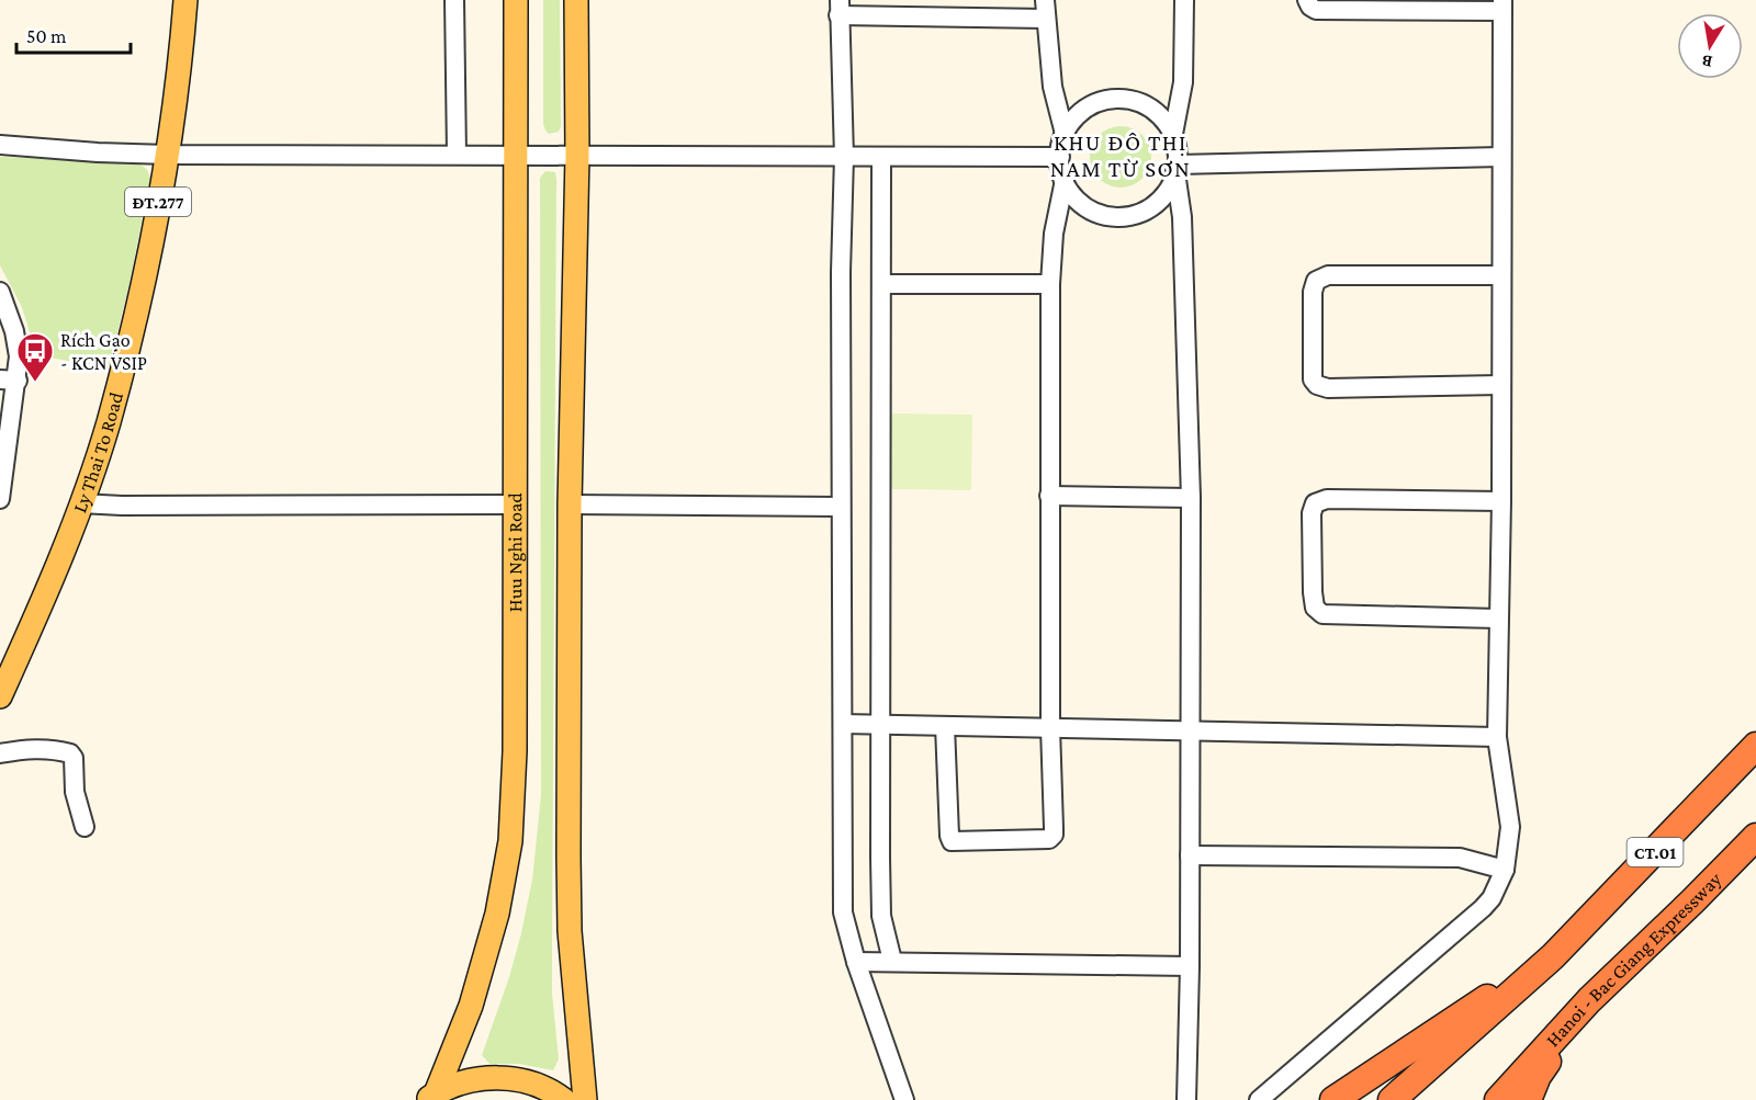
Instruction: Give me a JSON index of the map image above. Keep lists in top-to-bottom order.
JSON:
{
  "streets": {
    "highway": ["CT.01", "Hanoi - Bac Giang Expressway"],
    "main road": ["ĐT.277", "Ly Thai To Road", "Huu Nghi Road"]
  },
  "districts": ["KHU ĐÔ THỊ NAM TỪ SƠN"],
  "places": {
    "bus stop": ["Rích Gạo - KCN VSIP"]
  },
  "scale_bar": "50 m",
  "north": "bottom"
}
